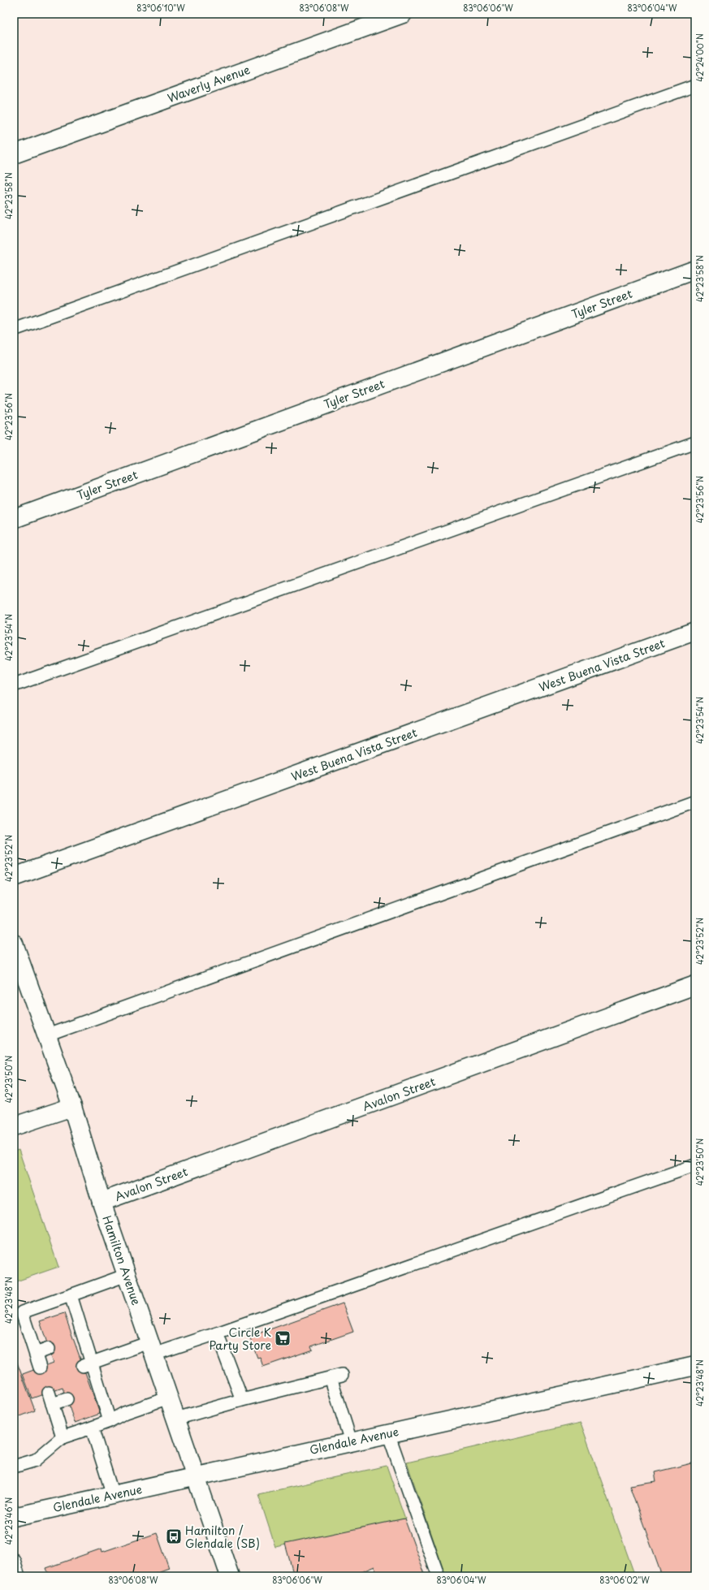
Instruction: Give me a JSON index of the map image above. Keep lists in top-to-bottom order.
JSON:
{
  "streets": {
    "street": [
      "Waverly Avenue",
      "Tyler Street",
      "West Buena Vista Street",
      "Avalon Street",
      "Hamilton Avenue",
      "Glendale Avenue"
    ]
  },
  "crossings": [
    ["Avalon Street", "Hamilton Avenue"],
    ["Hamilton Avenue", "Glendale Avenue"]
  ],
  "places": {
    "supermarket": ["Circle K Party Store"],
    "bus stop": ["Hamilton / Glendale (SB)"]
  },
  "coordinates": [
    "83°06'10\"W",
    "83°06'08\"W",
    "83°06'06\"W",
    "83°06'04\"W",
    "42°24'00\"N",
    "42°23'58\"N",
    "42°23'56\"N",
    "42°23'54\"N",
    "42°23'52\"N",
    "42°23'50\"N",
    "42°23'48\"N",
    "42°23'46\"N",
    "83°06'02\"W"
  ]
}
